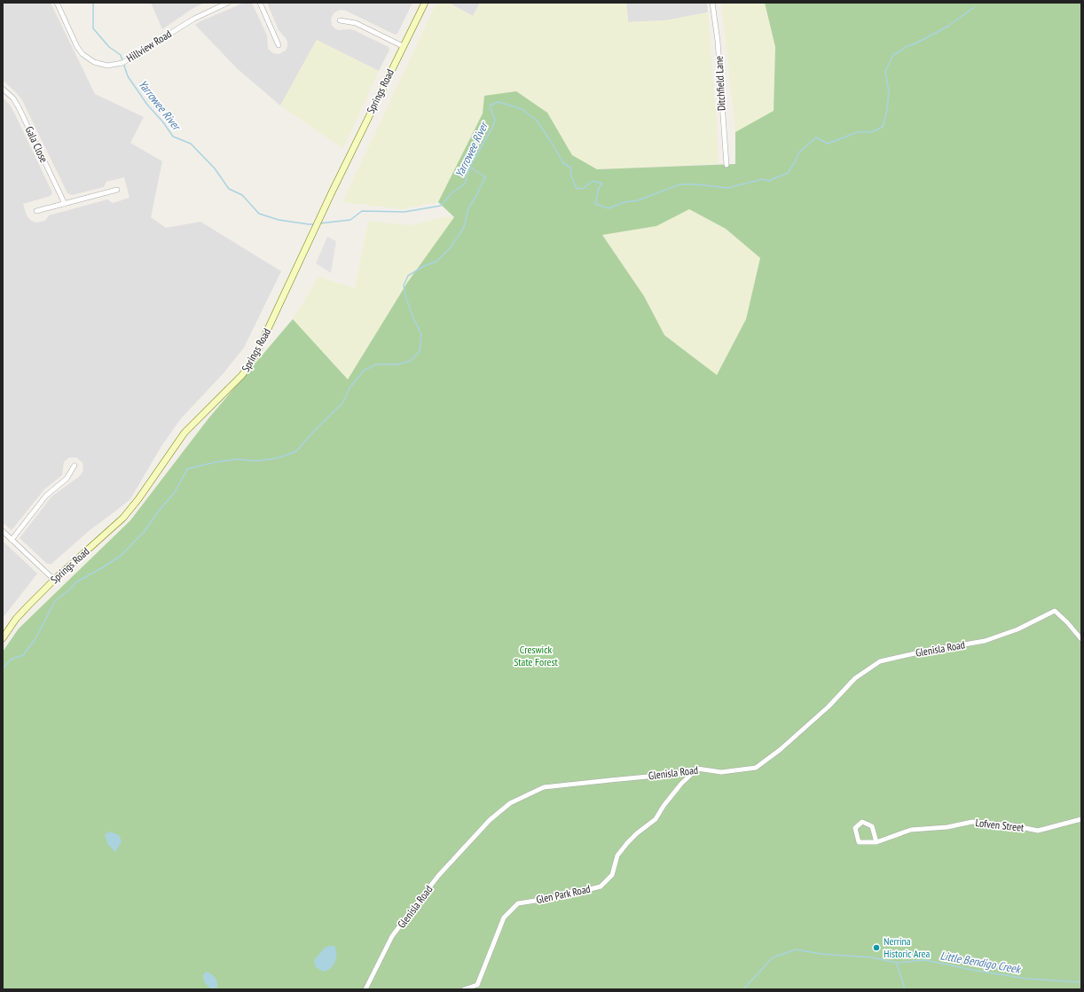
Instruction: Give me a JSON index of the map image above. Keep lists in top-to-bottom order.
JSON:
{
  "streets": {
    "street": [
      "Hillview Road",
      "Ditchfield Lane",
      "Springs Road",
      "Gala Close",
      "Glenisla Road",
      "Lofven Street",
      "Glen Park Road"
    ]
  },
  "crossings": [
    ["Glenisla Road", "Glen Park Road"]
  ],
  "water": ["Yarrowee River", "Little Bendigo Creek"],
  "parks": ["Creswick State Forest"],
  "places": ["Nerrina Historic Area"]
}
